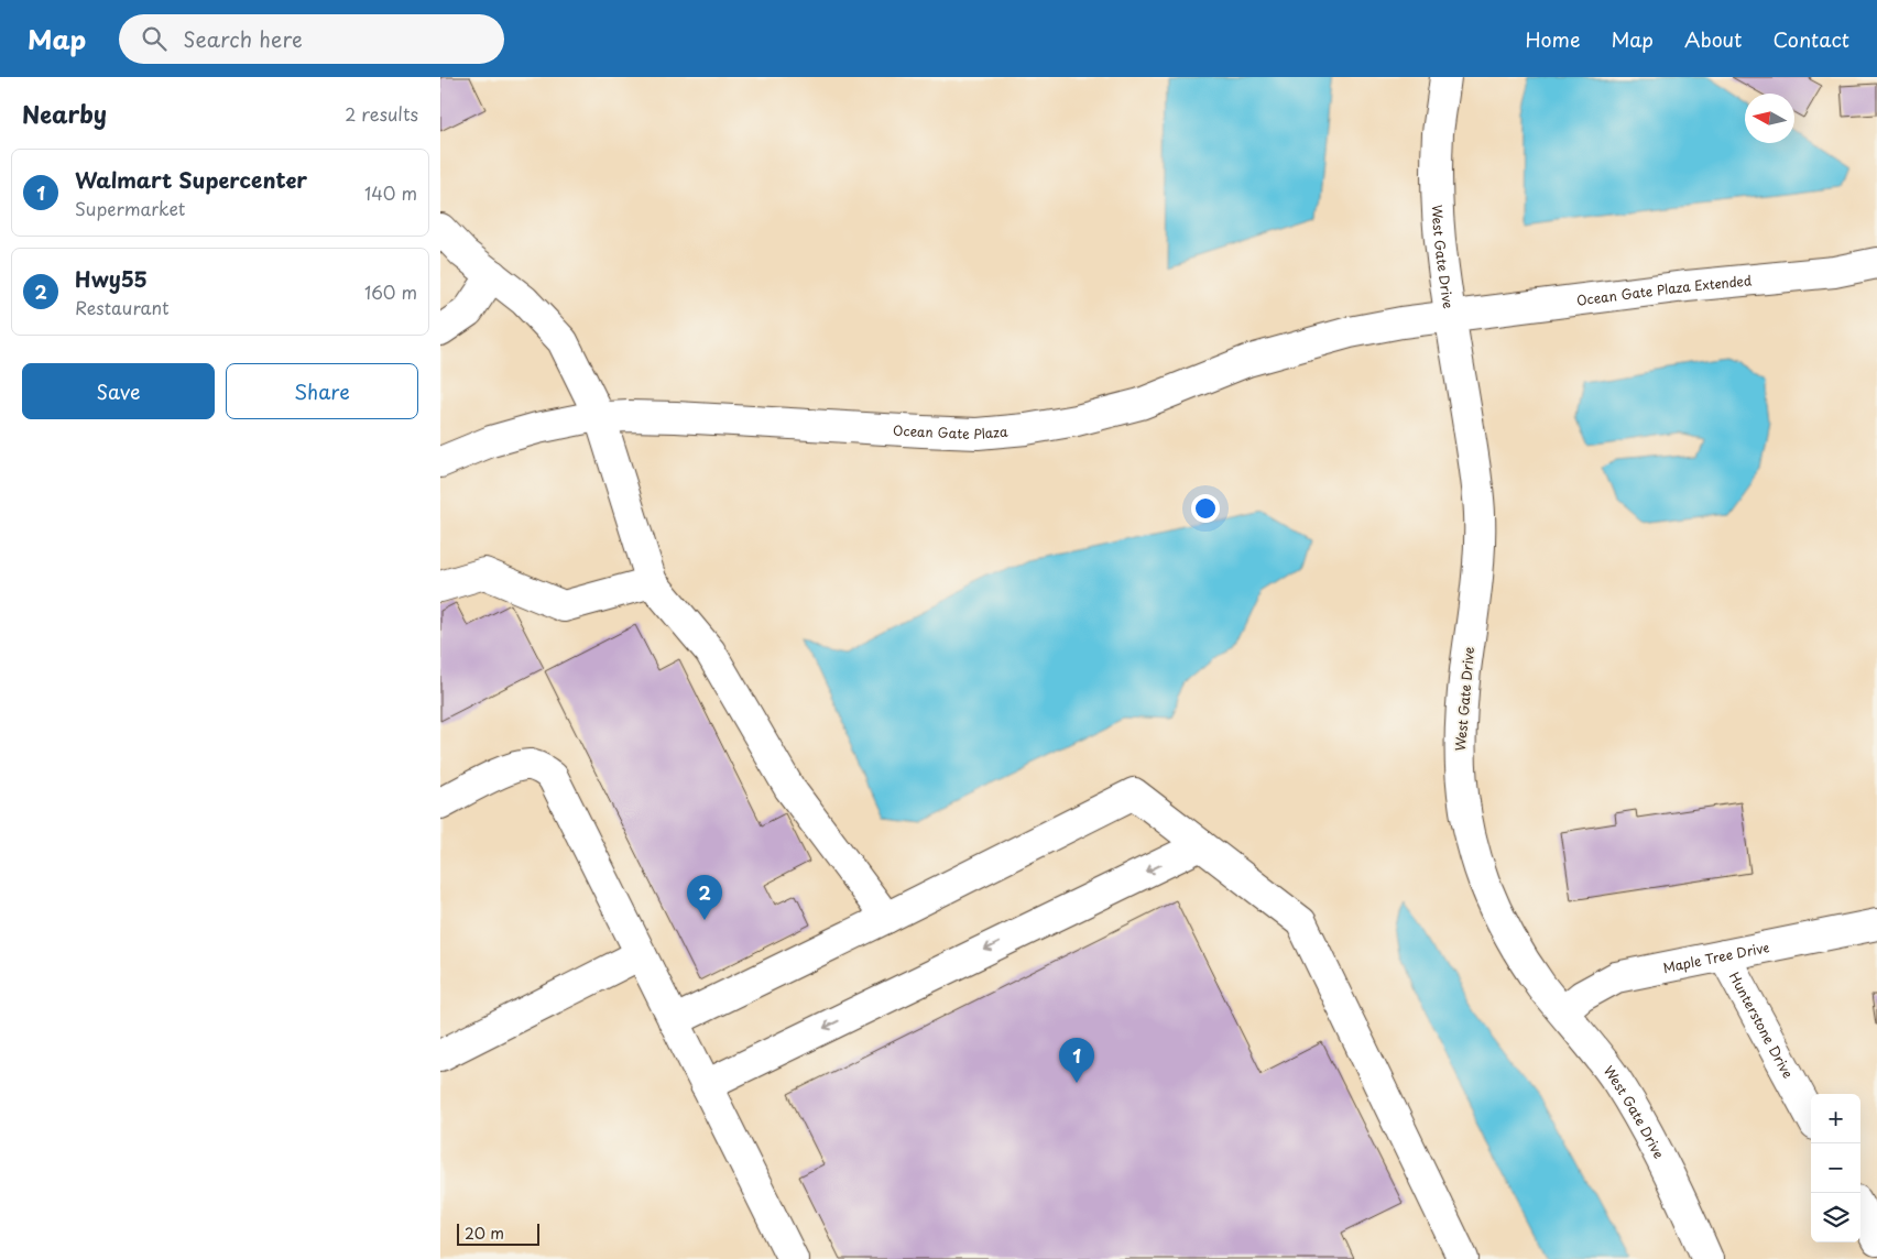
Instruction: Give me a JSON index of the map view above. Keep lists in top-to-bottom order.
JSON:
{
  "streets": {
    "street": [
      "West Gate Drive",
      "Ocean Gate Plaza Extended",
      "Ocean Gate Plaza",
      "Maple Tree Drive",
      "Hunterstone Drive"
    ]
  },
  "crossings": [
    ["West Gate Drive", "Ocean Gate Plaza Extended"],
    ["West Gate Drive", "Ocean Gate Plaza"],
    ["West Gate Drive", "Maple Tree Drive"],
    ["Ocean Gate Plaza Extended", "Ocean Gate Plaza"],
    ["Maple Tree Drive", "Hunterstone Drive"]
  ],
  "scale_bar": "20 m",
  "north": "left",
  "page": {
    "header": "Map",
    "search": "Search here",
    "nav": [
      "Home",
      "Map",
      "About",
      "Contact"
    ],
    "heading": ["Nearby", "2 results"],
    "list": [
      {
        "mark": "1",
        "name": "Walmart Supercenter",
        "note": "Supermarket",
        "value": "140 m"
      },
      {
        "mark": "2",
        "name": "Hwy55",
        "note": "Restaurant",
        "value": "160 m"
      }
    ],
    "buttons": ["Save", "Share"],
    "pins": ["2", "1"],
    "map_buttons": ["+", "−"],
    "scale": "20 m"
  }
}
